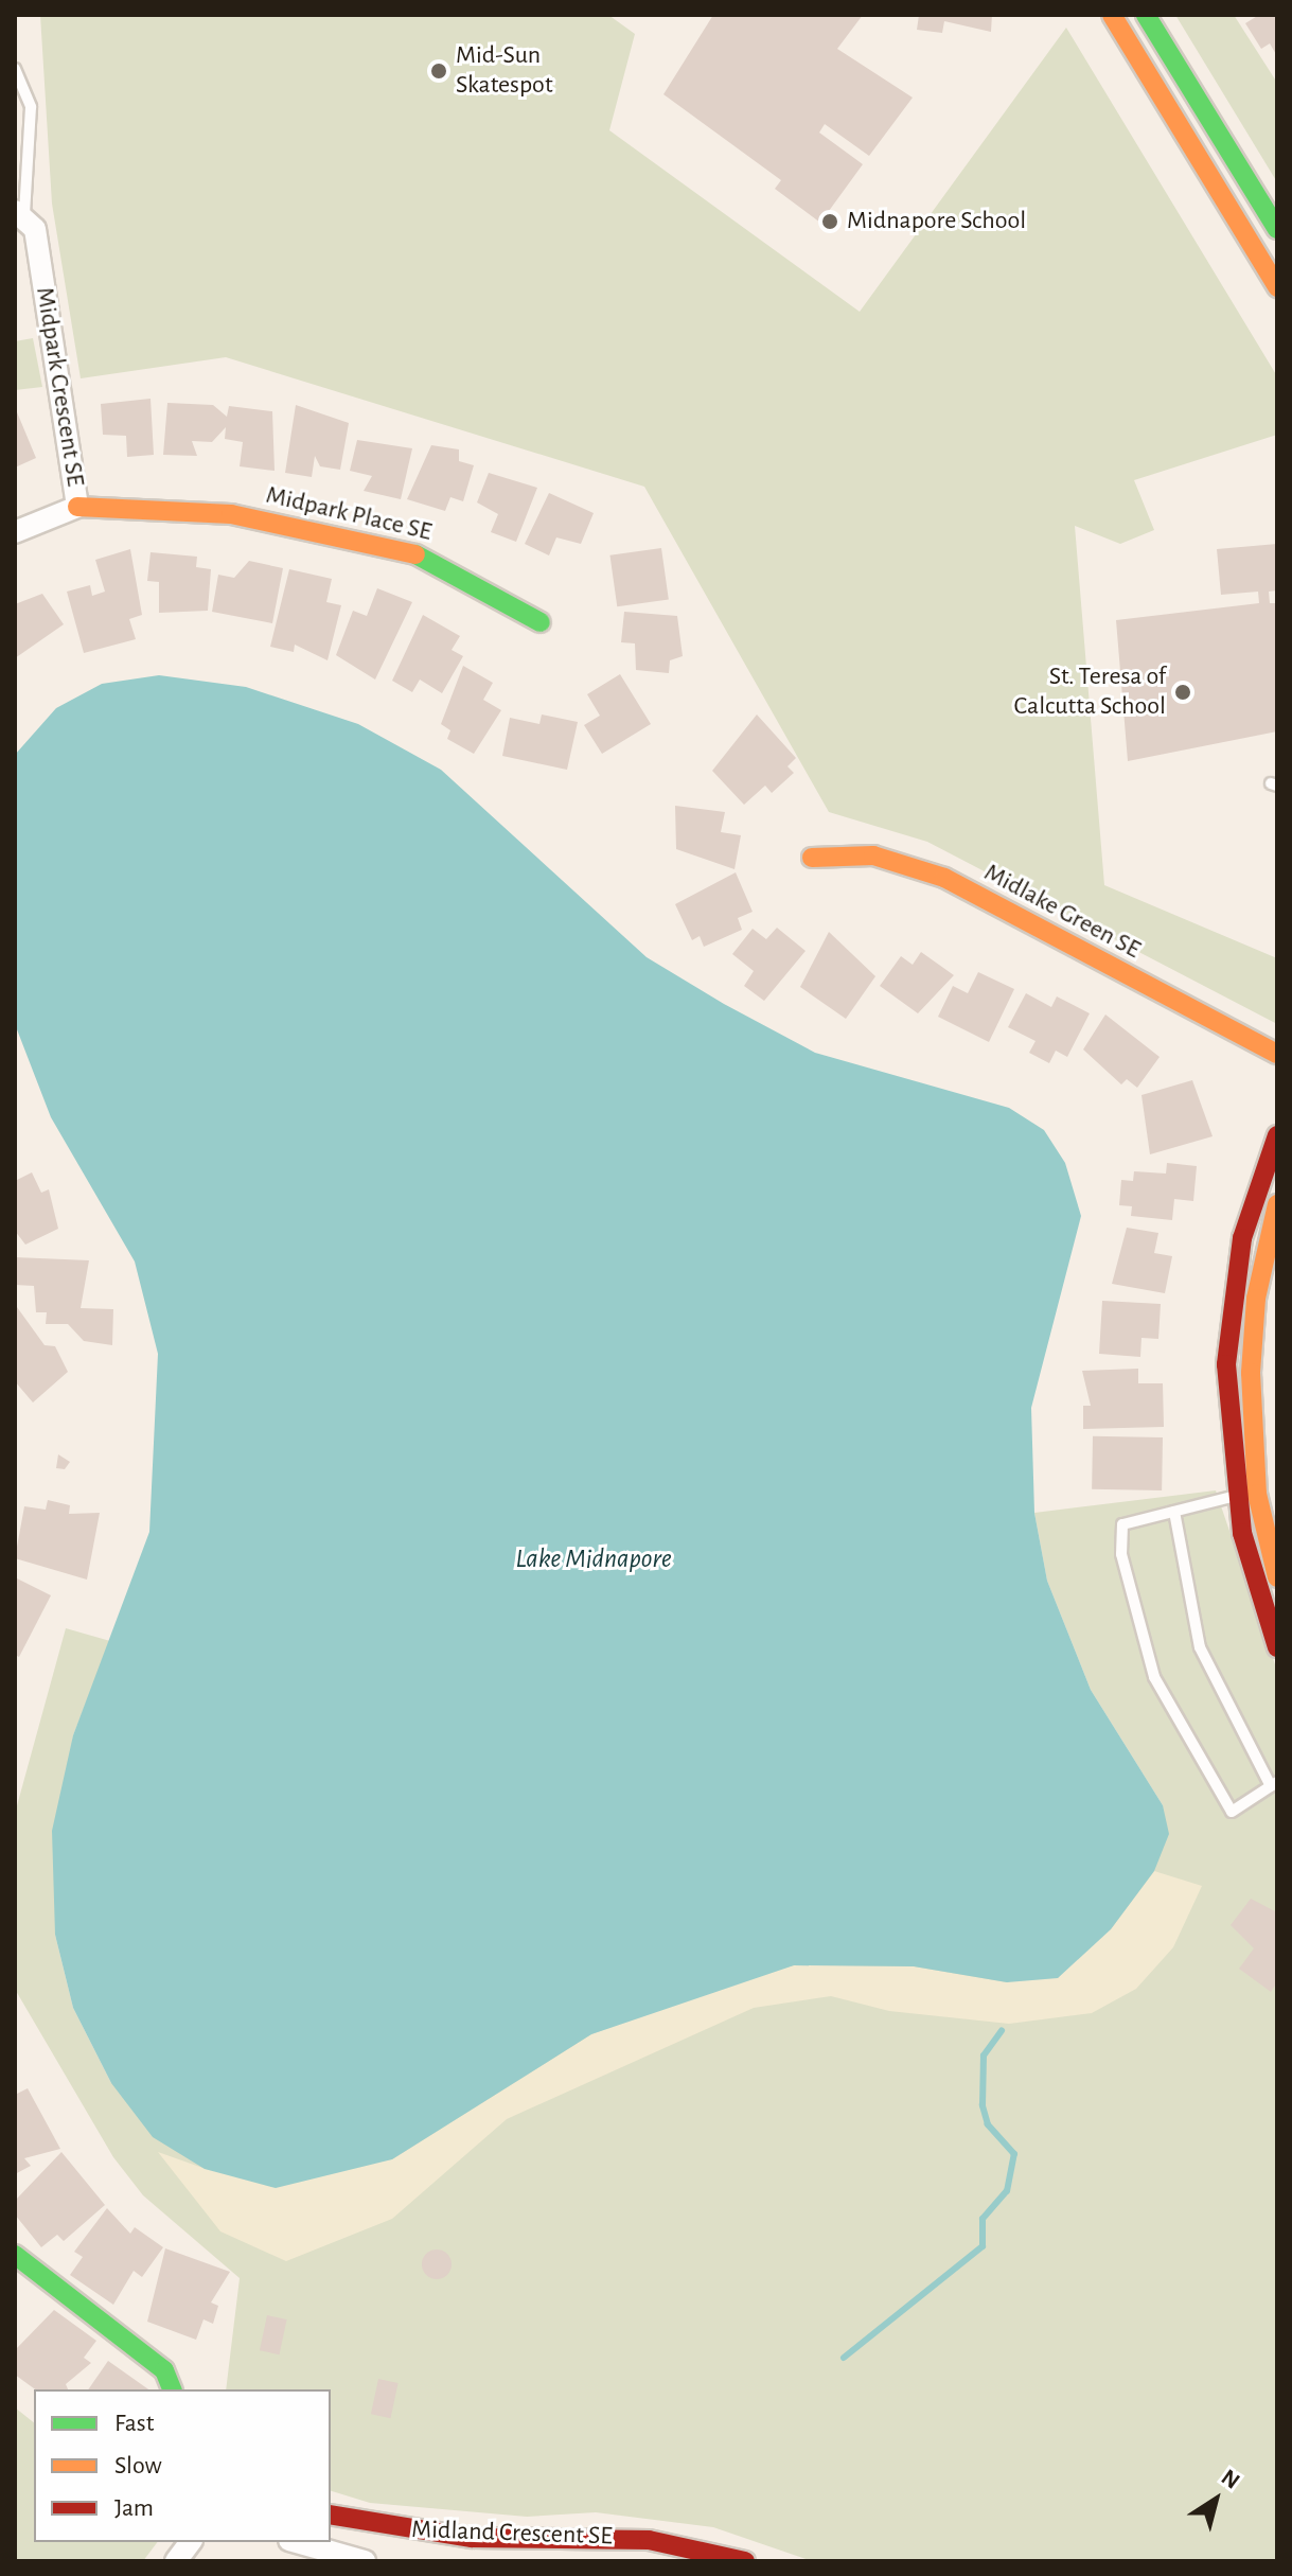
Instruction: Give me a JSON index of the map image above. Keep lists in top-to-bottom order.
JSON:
{
  "streets": {
    "street": [
      "Midpark Crescent SE",
      "Midpark Place SE",
      "Midlake Green SE",
      "Midland Crescent SE"
    ]
  },
  "crossings": [
    ["Midpark Crescent SE", "Midpark Place SE"]
  ],
  "water": ["Lake Midnapore"],
  "places": ["Mid-Sun Skatespot", "Midnapore School", "St. Teresa of Calcutta School"],
  "legend": ["Fast", "Slow", "Jam"],
  "north": "top right"
}
